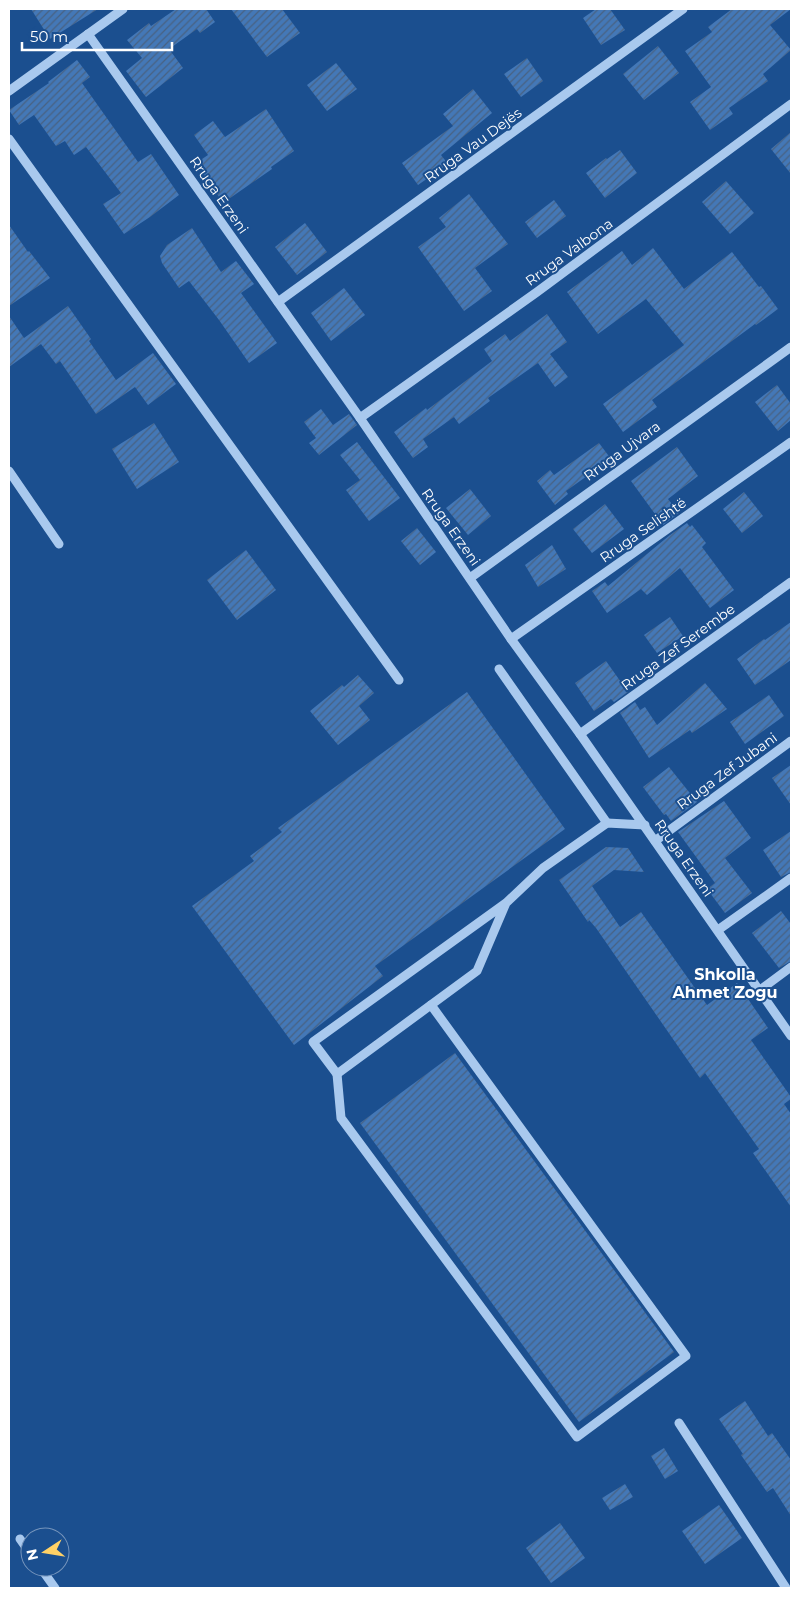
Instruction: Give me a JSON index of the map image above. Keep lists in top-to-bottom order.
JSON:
{
  "streets": {
    "street": [
      "Rruga Vau Dejës",
      "Rruga Erzeni",
      "Rruga Valbona",
      "Rruga Ujvara",
      "Rruga Selishtë",
      "Rruga Zef Serembe",
      "Rruga Zef Jubani"
    ]
  },
  "crossings": [
    ["Rruga Vau Dejës", "Rruga Erzeni"],
    ["Rruga Erzeni", "Rruga Valbona"],
    ["Rruga Erzeni", "Rruga Ujvara"],
    ["Rruga Erzeni", "Rruga Selishtë"],
    ["Rruga Erzeni", "Rruga Zef Serembe"],
    ["Rruga Erzeni", "Rruga Zef Jubani"]
  ],
  "districts": ["Shkolla Ahmet Zogu"],
  "scale_bar": "50 m",
  "north": "left"
}
